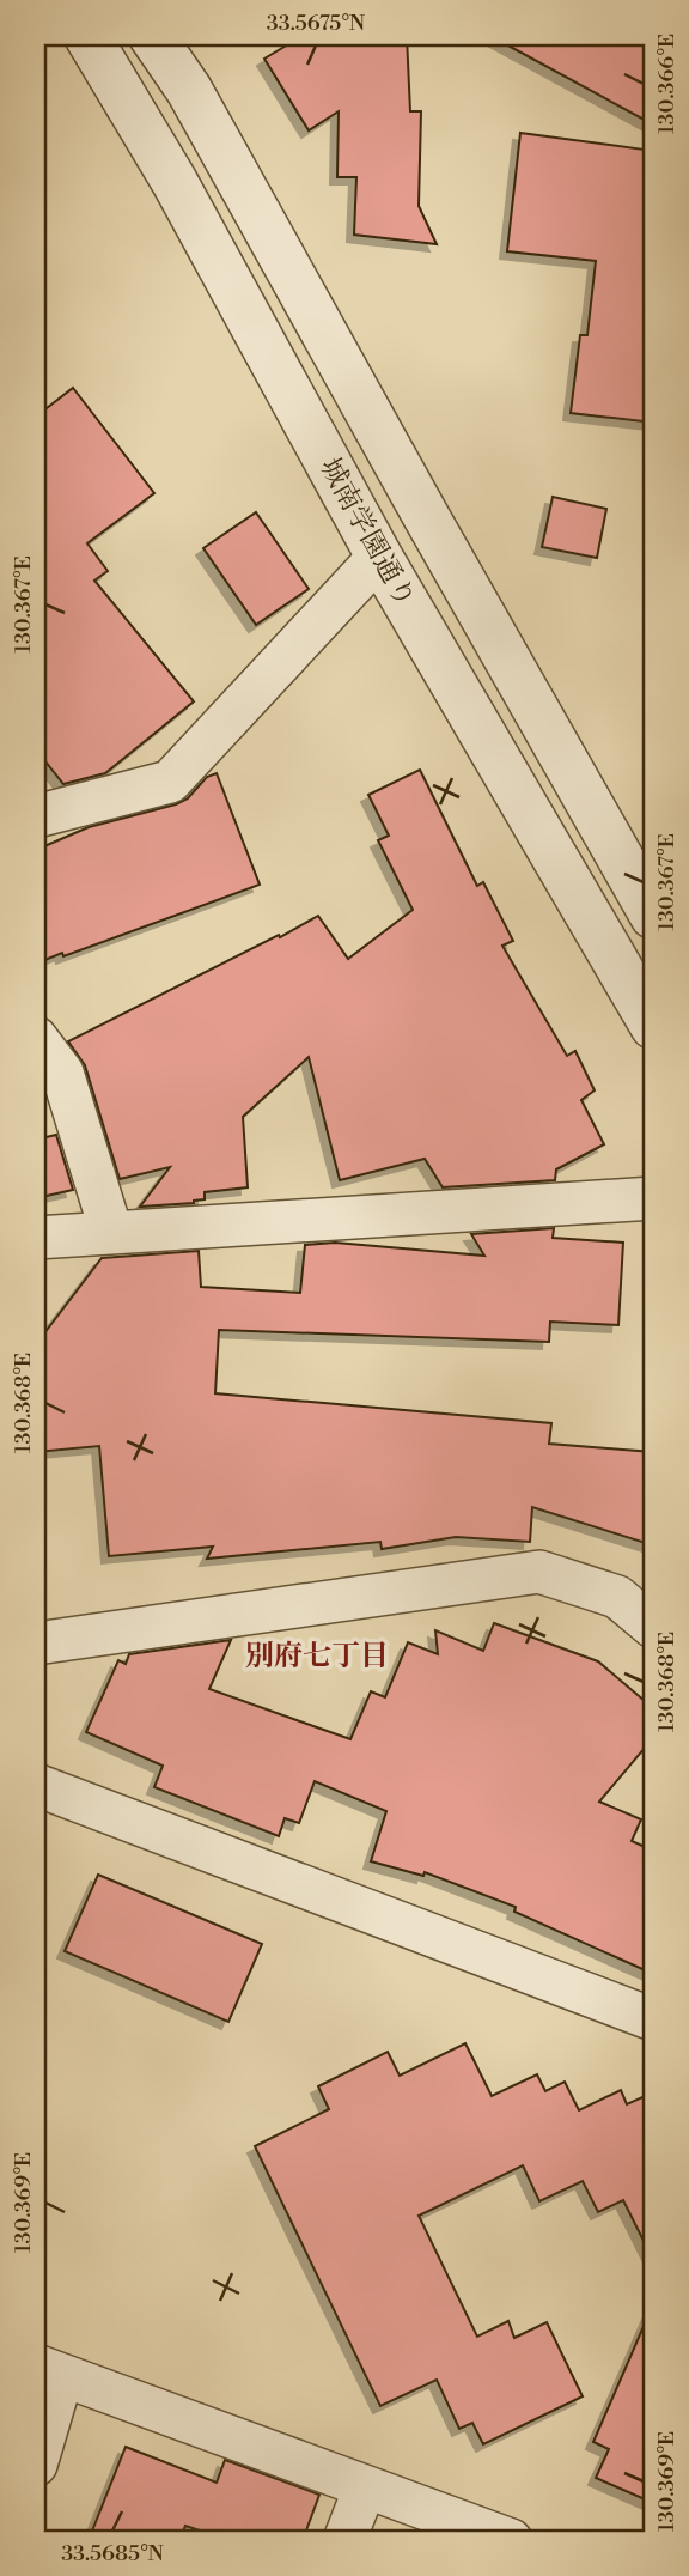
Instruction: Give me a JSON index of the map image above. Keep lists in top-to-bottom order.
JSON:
{
  "streets": {
    "street": ["城南学園通り"]
  },
  "districts": ["別府七丁目"],
  "coordinates": [
    "33.5675°N",
    "130.366°E",
    "130.367°E",
    "130.368°E",
    "130.369°E",
    "33.5685°N"
  ]
}
